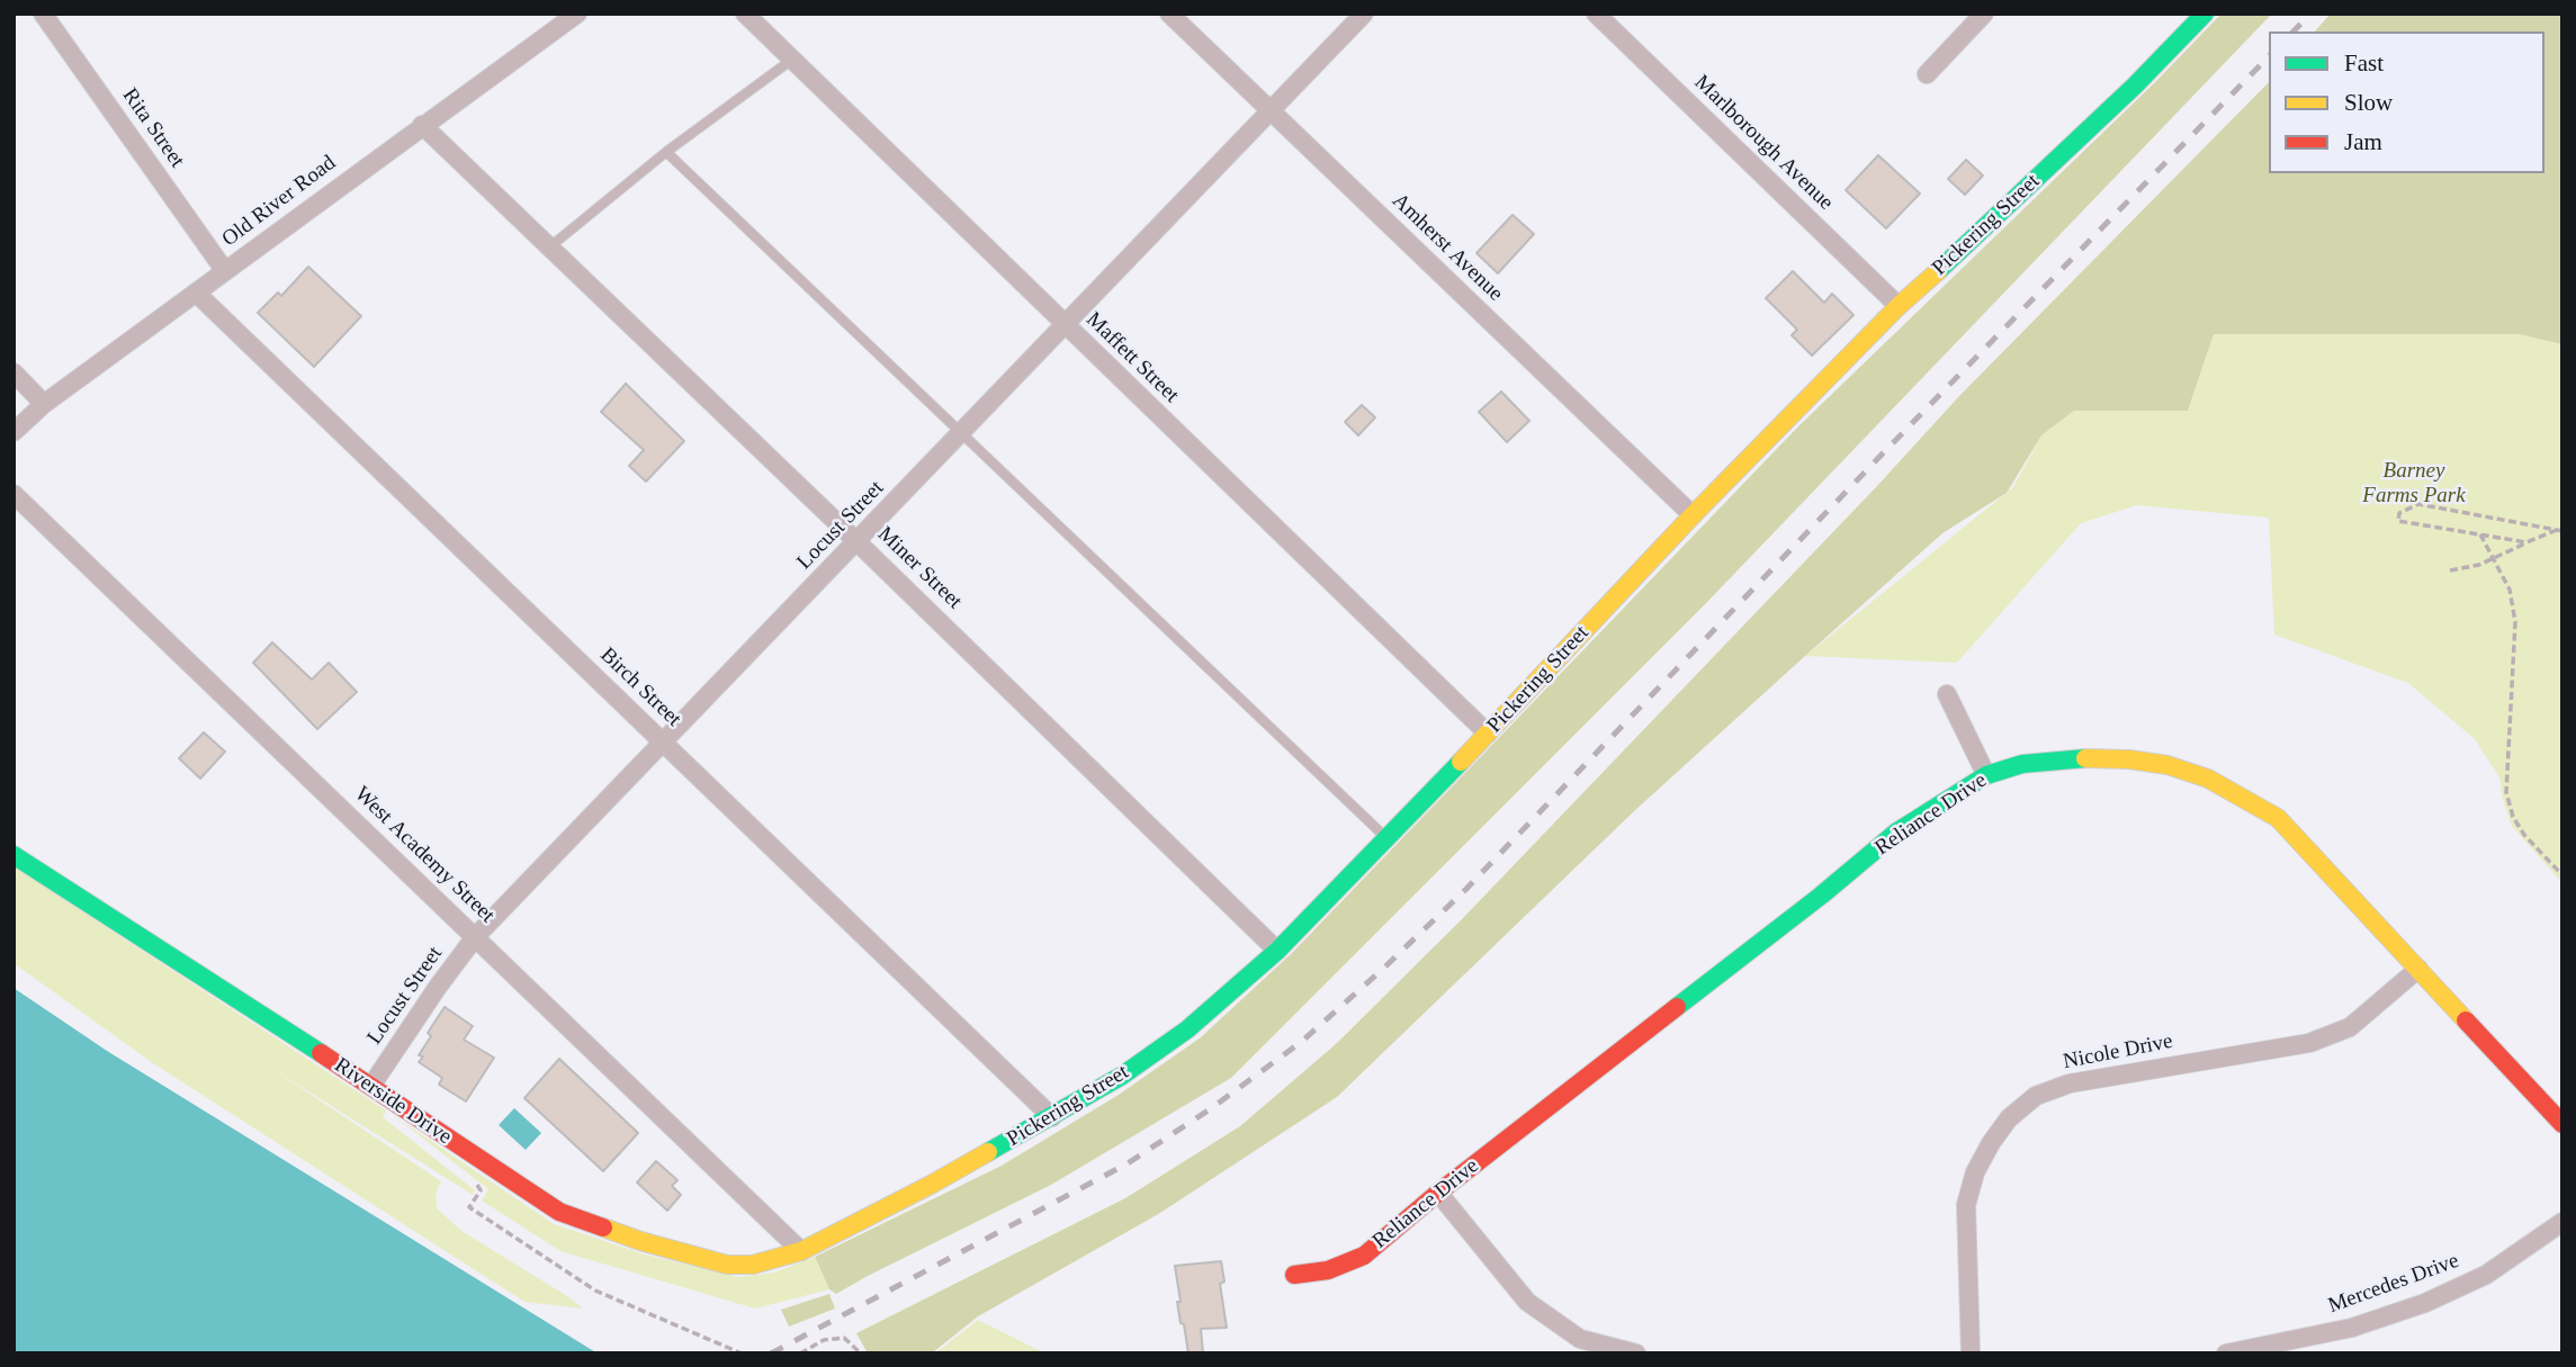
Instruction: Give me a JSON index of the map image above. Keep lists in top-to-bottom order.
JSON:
{
  "streets": {
    "street": [
      "Rita Street",
      "Marlborough Avenue",
      "Old River Road",
      "Pickering Street",
      "Amherst Avenue",
      "Maffett Street",
      "Locust Street",
      "Miner Street",
      "Birch Street",
      "Reliance Drive",
      "West Academy Street",
      "Nicole Drive",
      "Riverside Drive",
      "Mercedes Drive"
    ]
  },
  "crossings": [
    ["Rita Street", "Old River Road"],
    ["Marlborough Avenue", "Pickering Street"],
    ["Old River Road", "Miner Street"],
    ["Old River Road", "Birch Street"],
    ["Pickering Street", "Amherst Avenue"],
    ["Pickering Street", "Maffett Street"],
    ["Pickering Street", "Miner Street"],
    ["Pickering Street", "Birch Street"],
    ["Pickering Street", "West Academy Street"],
    ["Pickering Street", "Riverside Drive"],
    ["Amherst Avenue", "Locust Street"],
    ["Maffett Street", "Locust Street"],
    ["Locust Street", "Miner Street"],
    ["Locust Street", "Birch Street"],
    ["Locust Street", "West Academy Street"],
    ["Locust Street", "Riverside Drive"],
    ["Reliance Drive", "Nicole Drive"],
    ["West Academy Street", "Riverside Drive"]
  ],
  "parks": ["Barney Farms Park"],
  "legend": ["Fast", "Slow", "Jam"]
}
